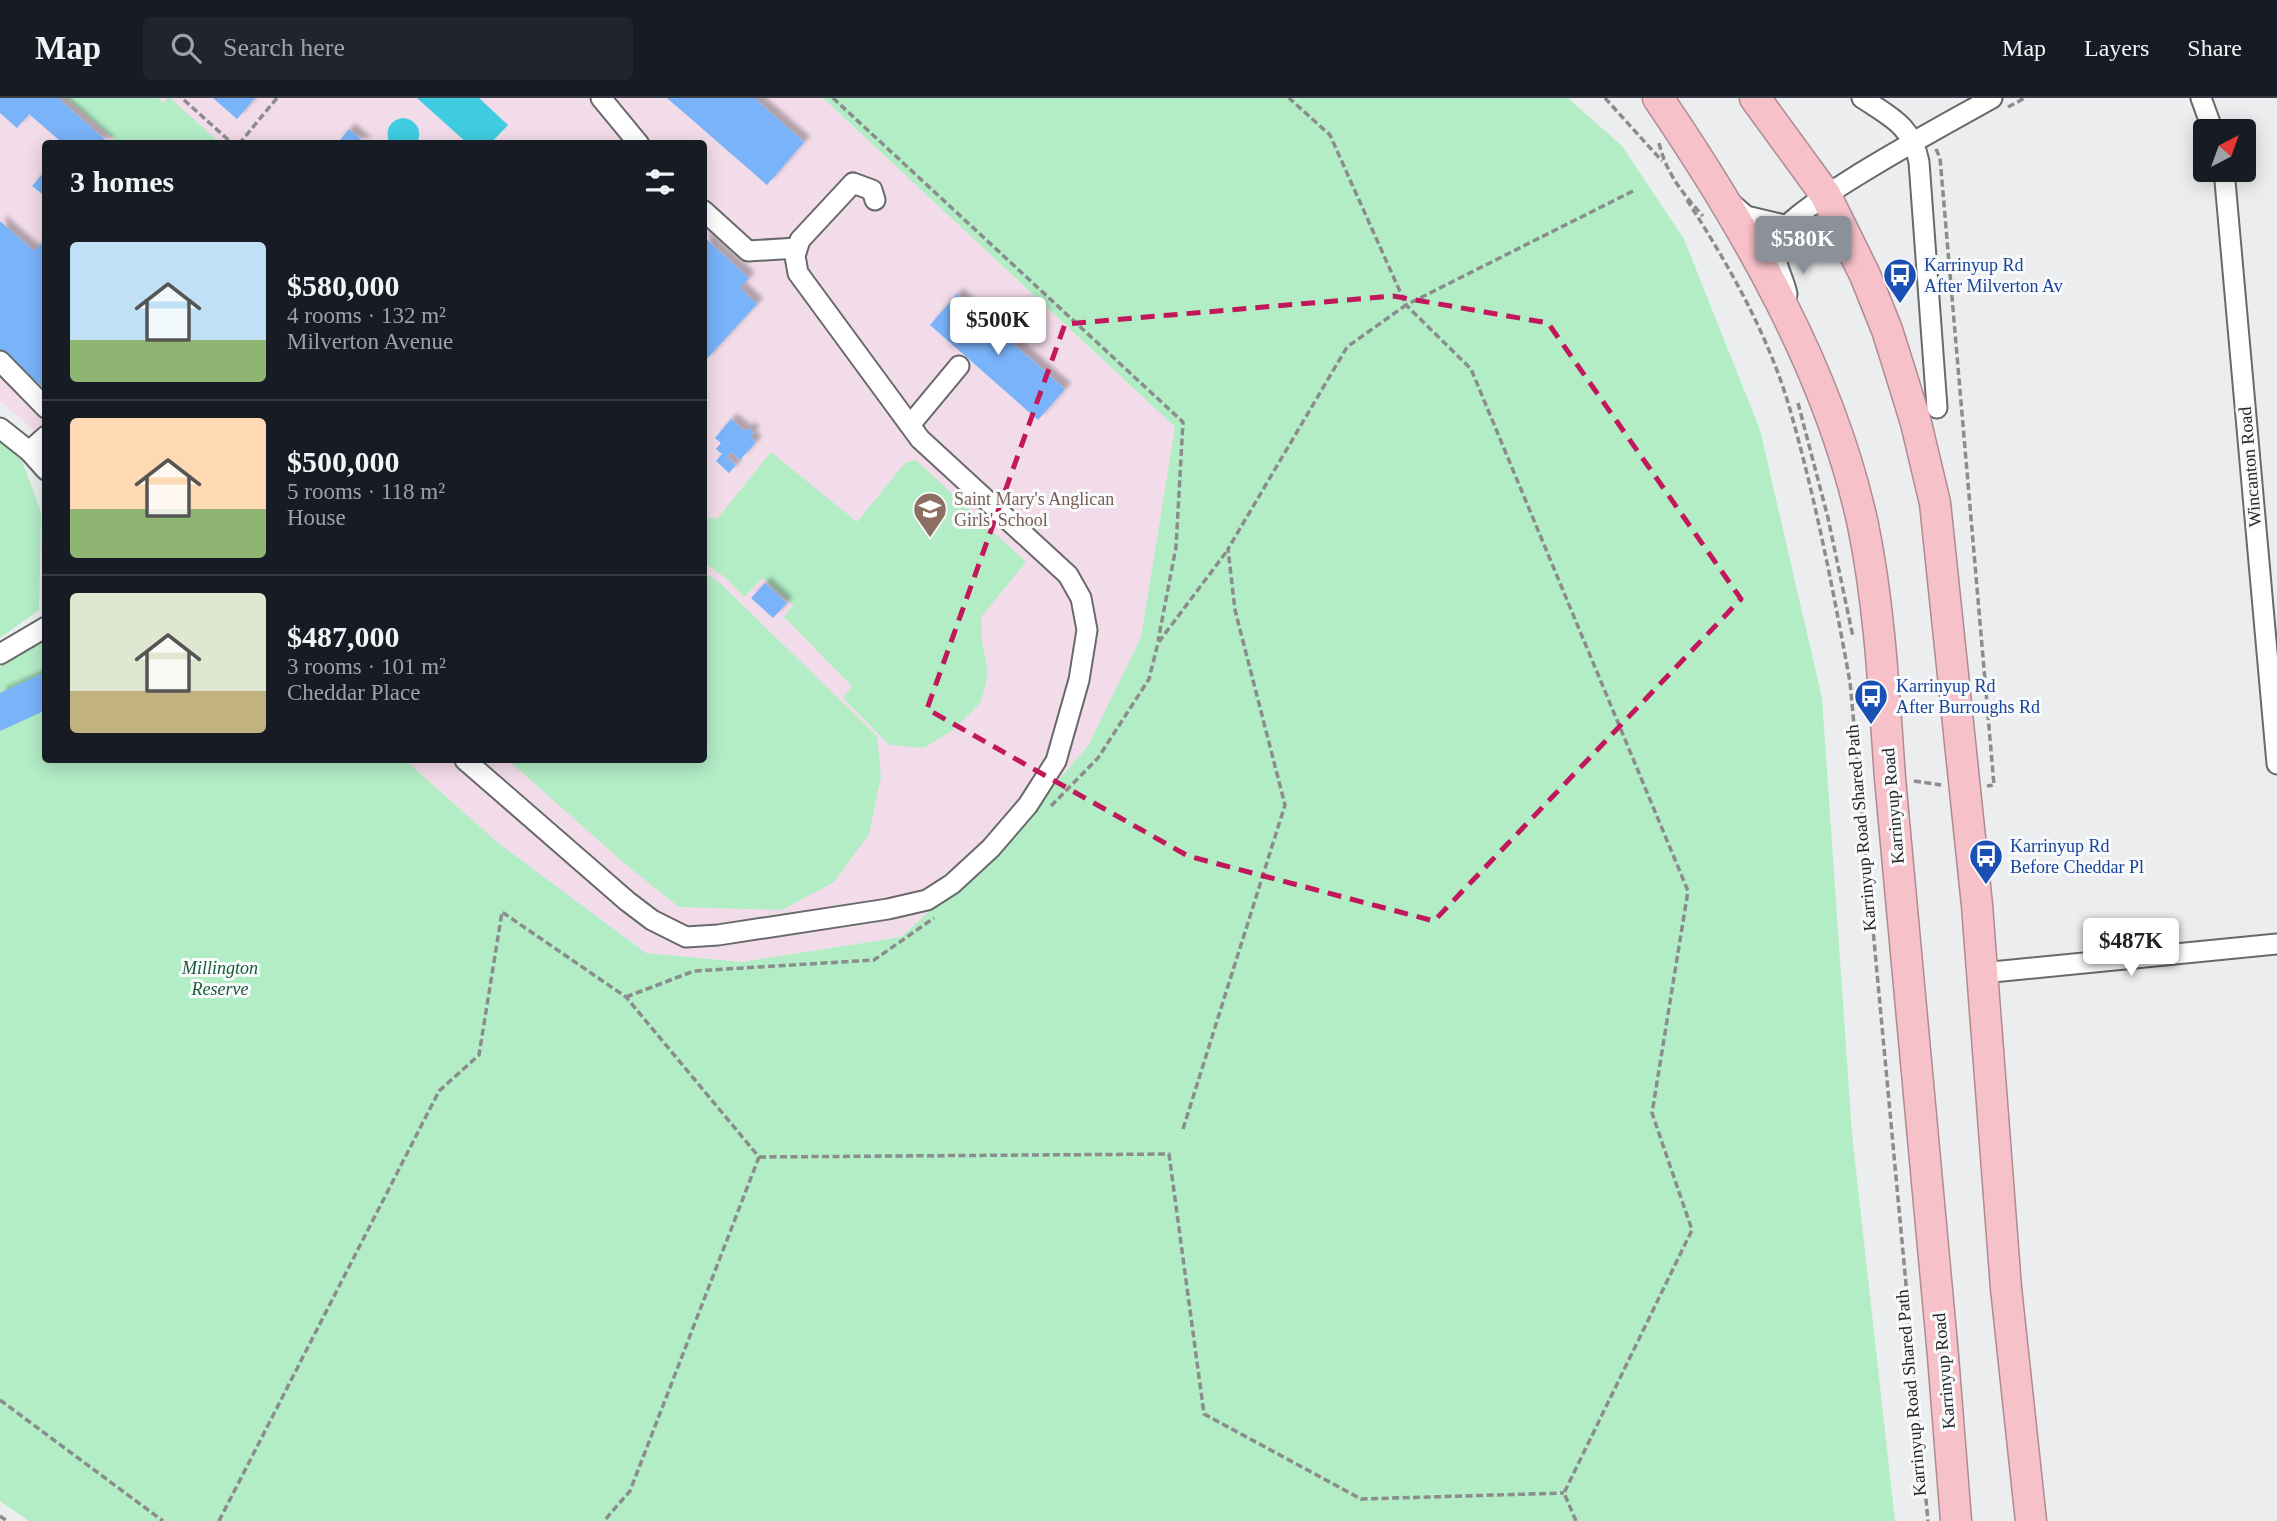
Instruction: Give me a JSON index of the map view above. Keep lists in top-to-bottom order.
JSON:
{
  "streets": {
    "highway": ["Karrinyup Road"],
    "street": ["Wincanton Road"]
  },
  "parks": ["Millington Reserve"],
  "places": {
    "bus stop": ["Karrinyup Rd After Milverton Av", "Karrinyup Rd After Burroughs Rd", "Karrinyup Rd Before Cheddar Pl"],
    "school or university": ["Saint Mary's Anglican Girls' School"]
  },
  "north": "top right",
  "page": {
    "header": "Map",
    "search": "Search here",
    "nav": ["Map", "Layers", "Share"],
    "heading": "3 homes",
    "price": ["$580K", "$500K", "$487K"],
    "list": [
      {
        "name": "$580,000",
        "note": "4 rooms · 132 m² · Milverton Avenue"
      },
      {
        "name": "$500,000",
        "note": "5 rooms · 118 m² · House"
      },
      {
        "name": "$487,000",
        "note": "3 rooms · 101 m² · Cheddar Place"
      }
    ]
  }
}
